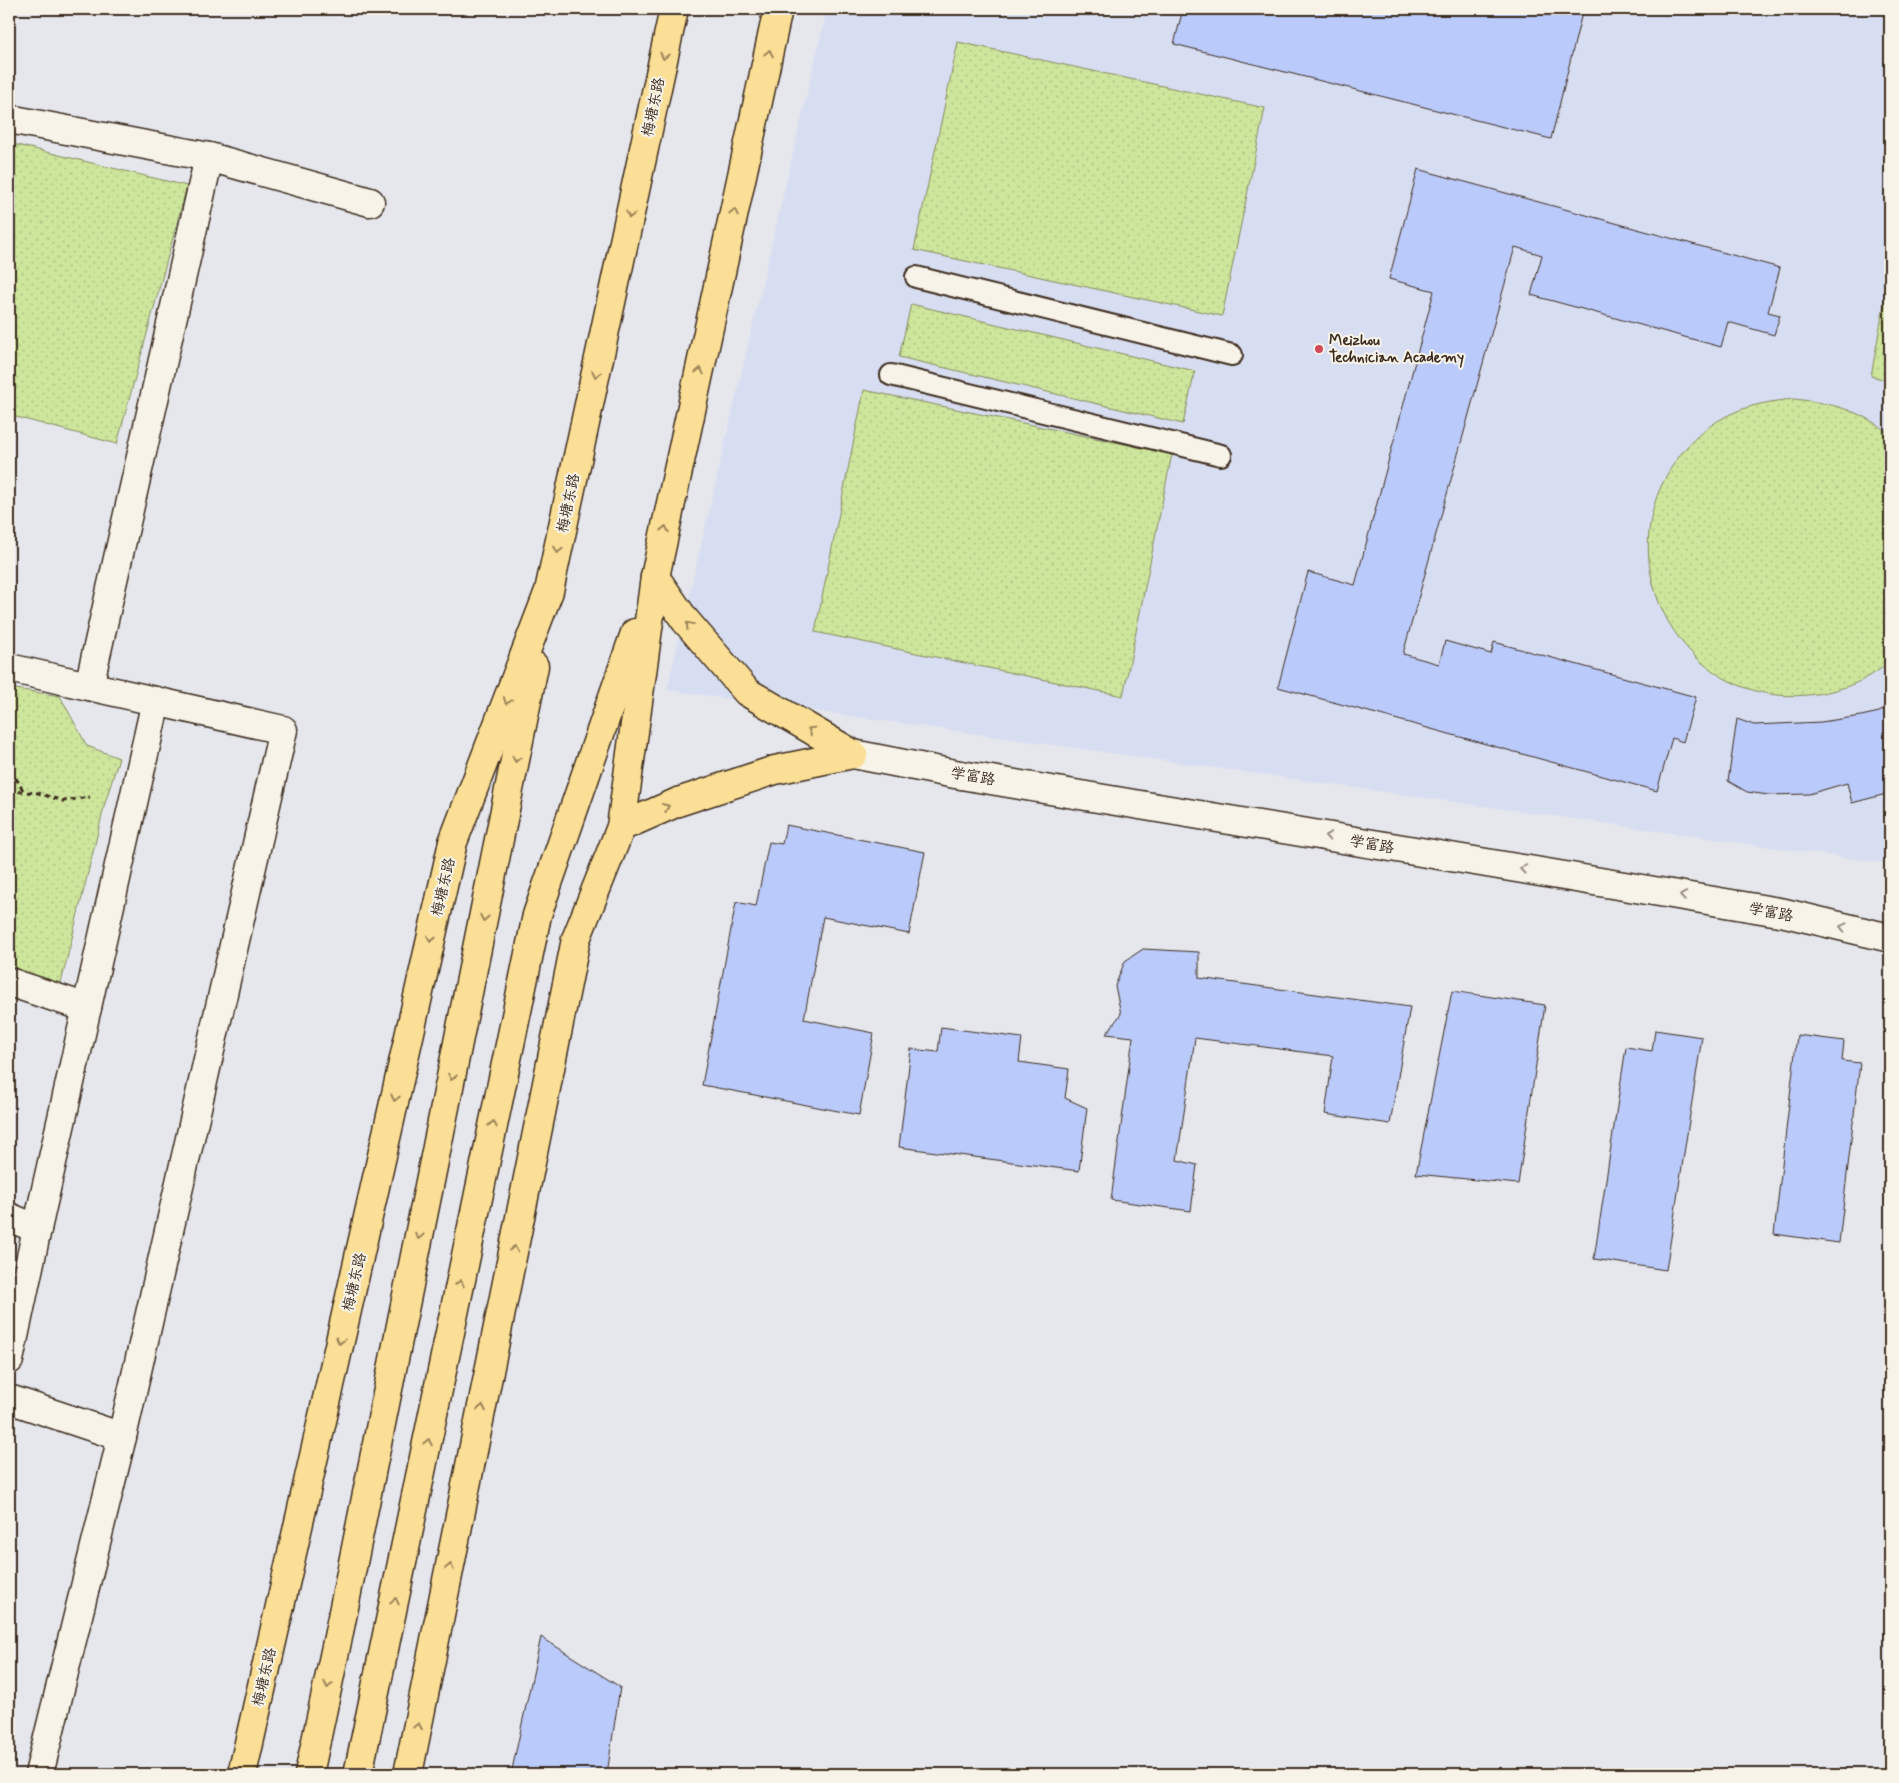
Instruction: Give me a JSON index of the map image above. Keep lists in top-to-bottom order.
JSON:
{
  "streets": {
    "main road": ["梅塘东路"],
    "street": ["学富路"]
  },
  "one_way": ["学富路"],
  "places": ["Meizhou Technician Academy"]
}
